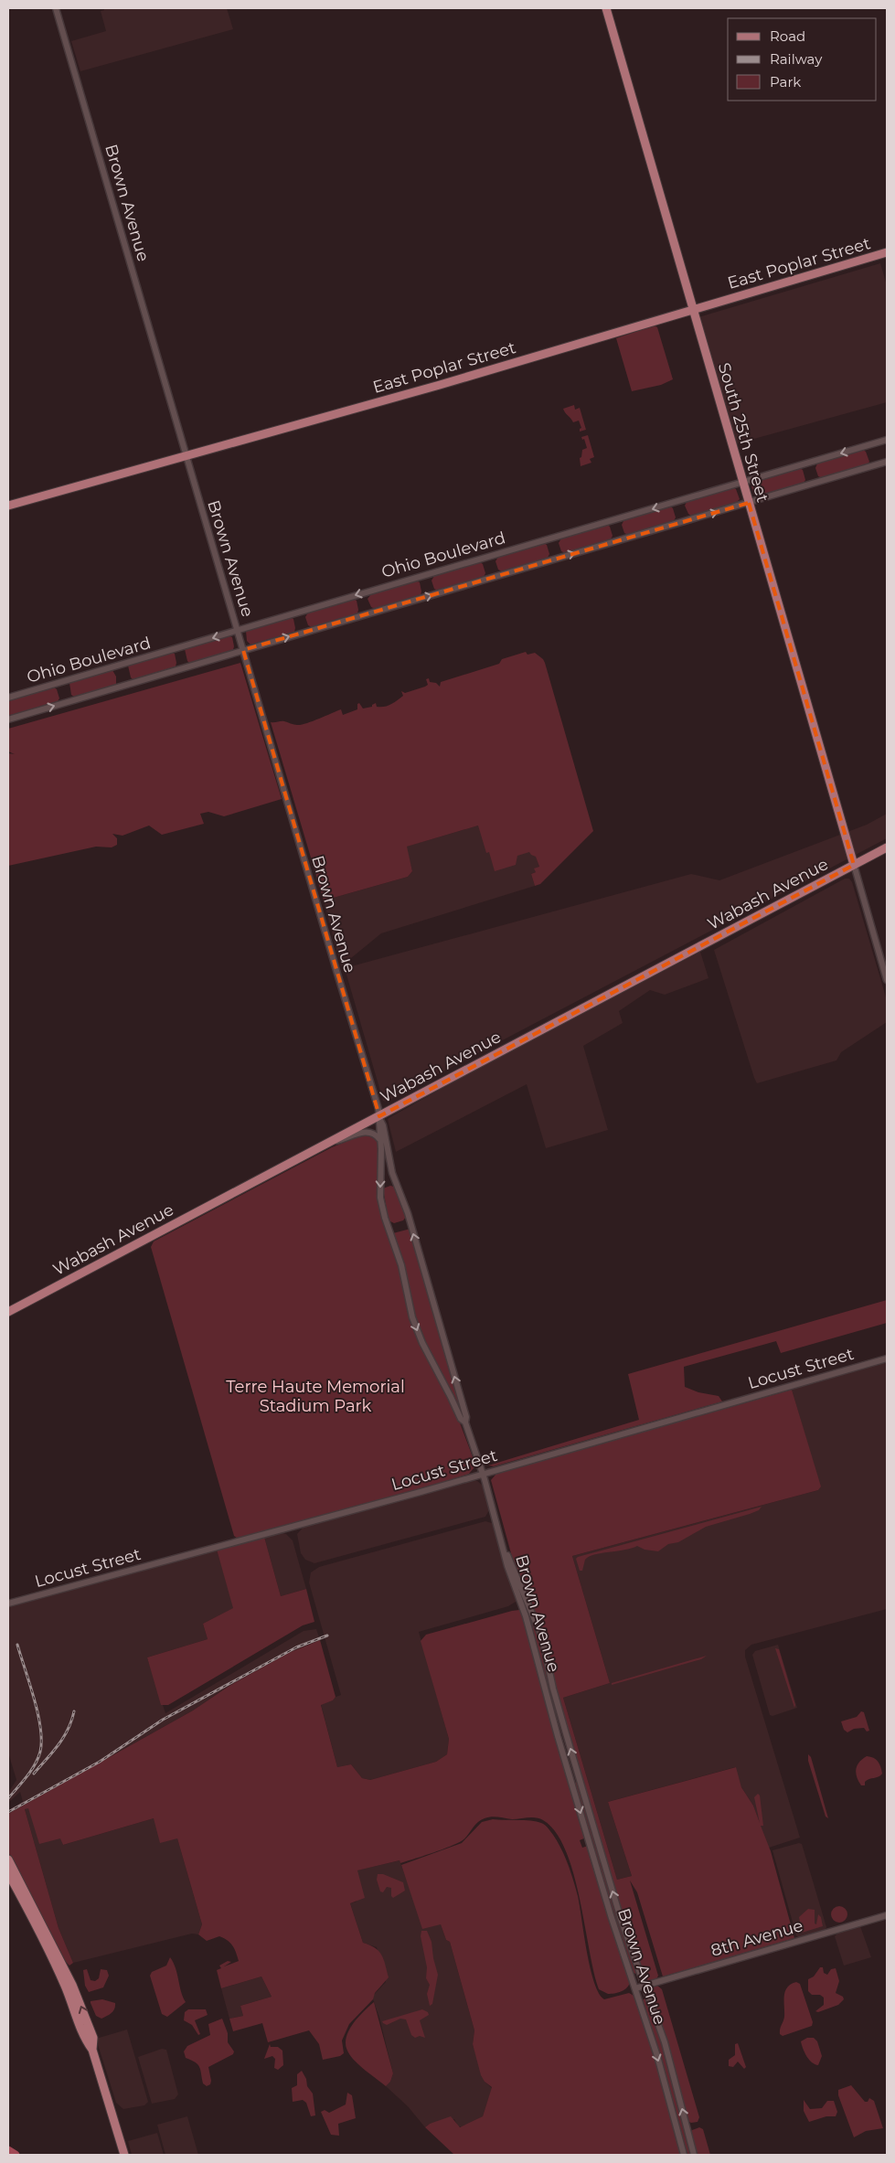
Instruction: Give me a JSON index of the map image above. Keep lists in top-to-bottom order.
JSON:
{
  "streets": {
    "main road": ["East Poplar Street", "South 25th Street", "Wabash Avenue"],
    "street": [
      "Brown Avenue",
      "Ohio Boulevard",
      "Locust Street",
      "8th Avenue"
    ]
  },
  "crossings": [
    ["Brown Avenue", "East Poplar Street"],
    ["Brown Avenue", "Ohio Boulevard"],
    ["Brown Avenue", "Wabash Avenue"],
    ["Brown Avenue", "Locust Street"],
    ["Brown Avenue", "8th Avenue"],
    ["East Poplar Street", "South 25th Street"],
    ["South 25th Street", "Ohio Boulevard"],
    ["South 25th Street", "Wabash Avenue"]
  ],
  "parks": ["Terre Haute Memorial Stadium Park"],
  "legend": ["Road", "Railway", "Park"]
}
